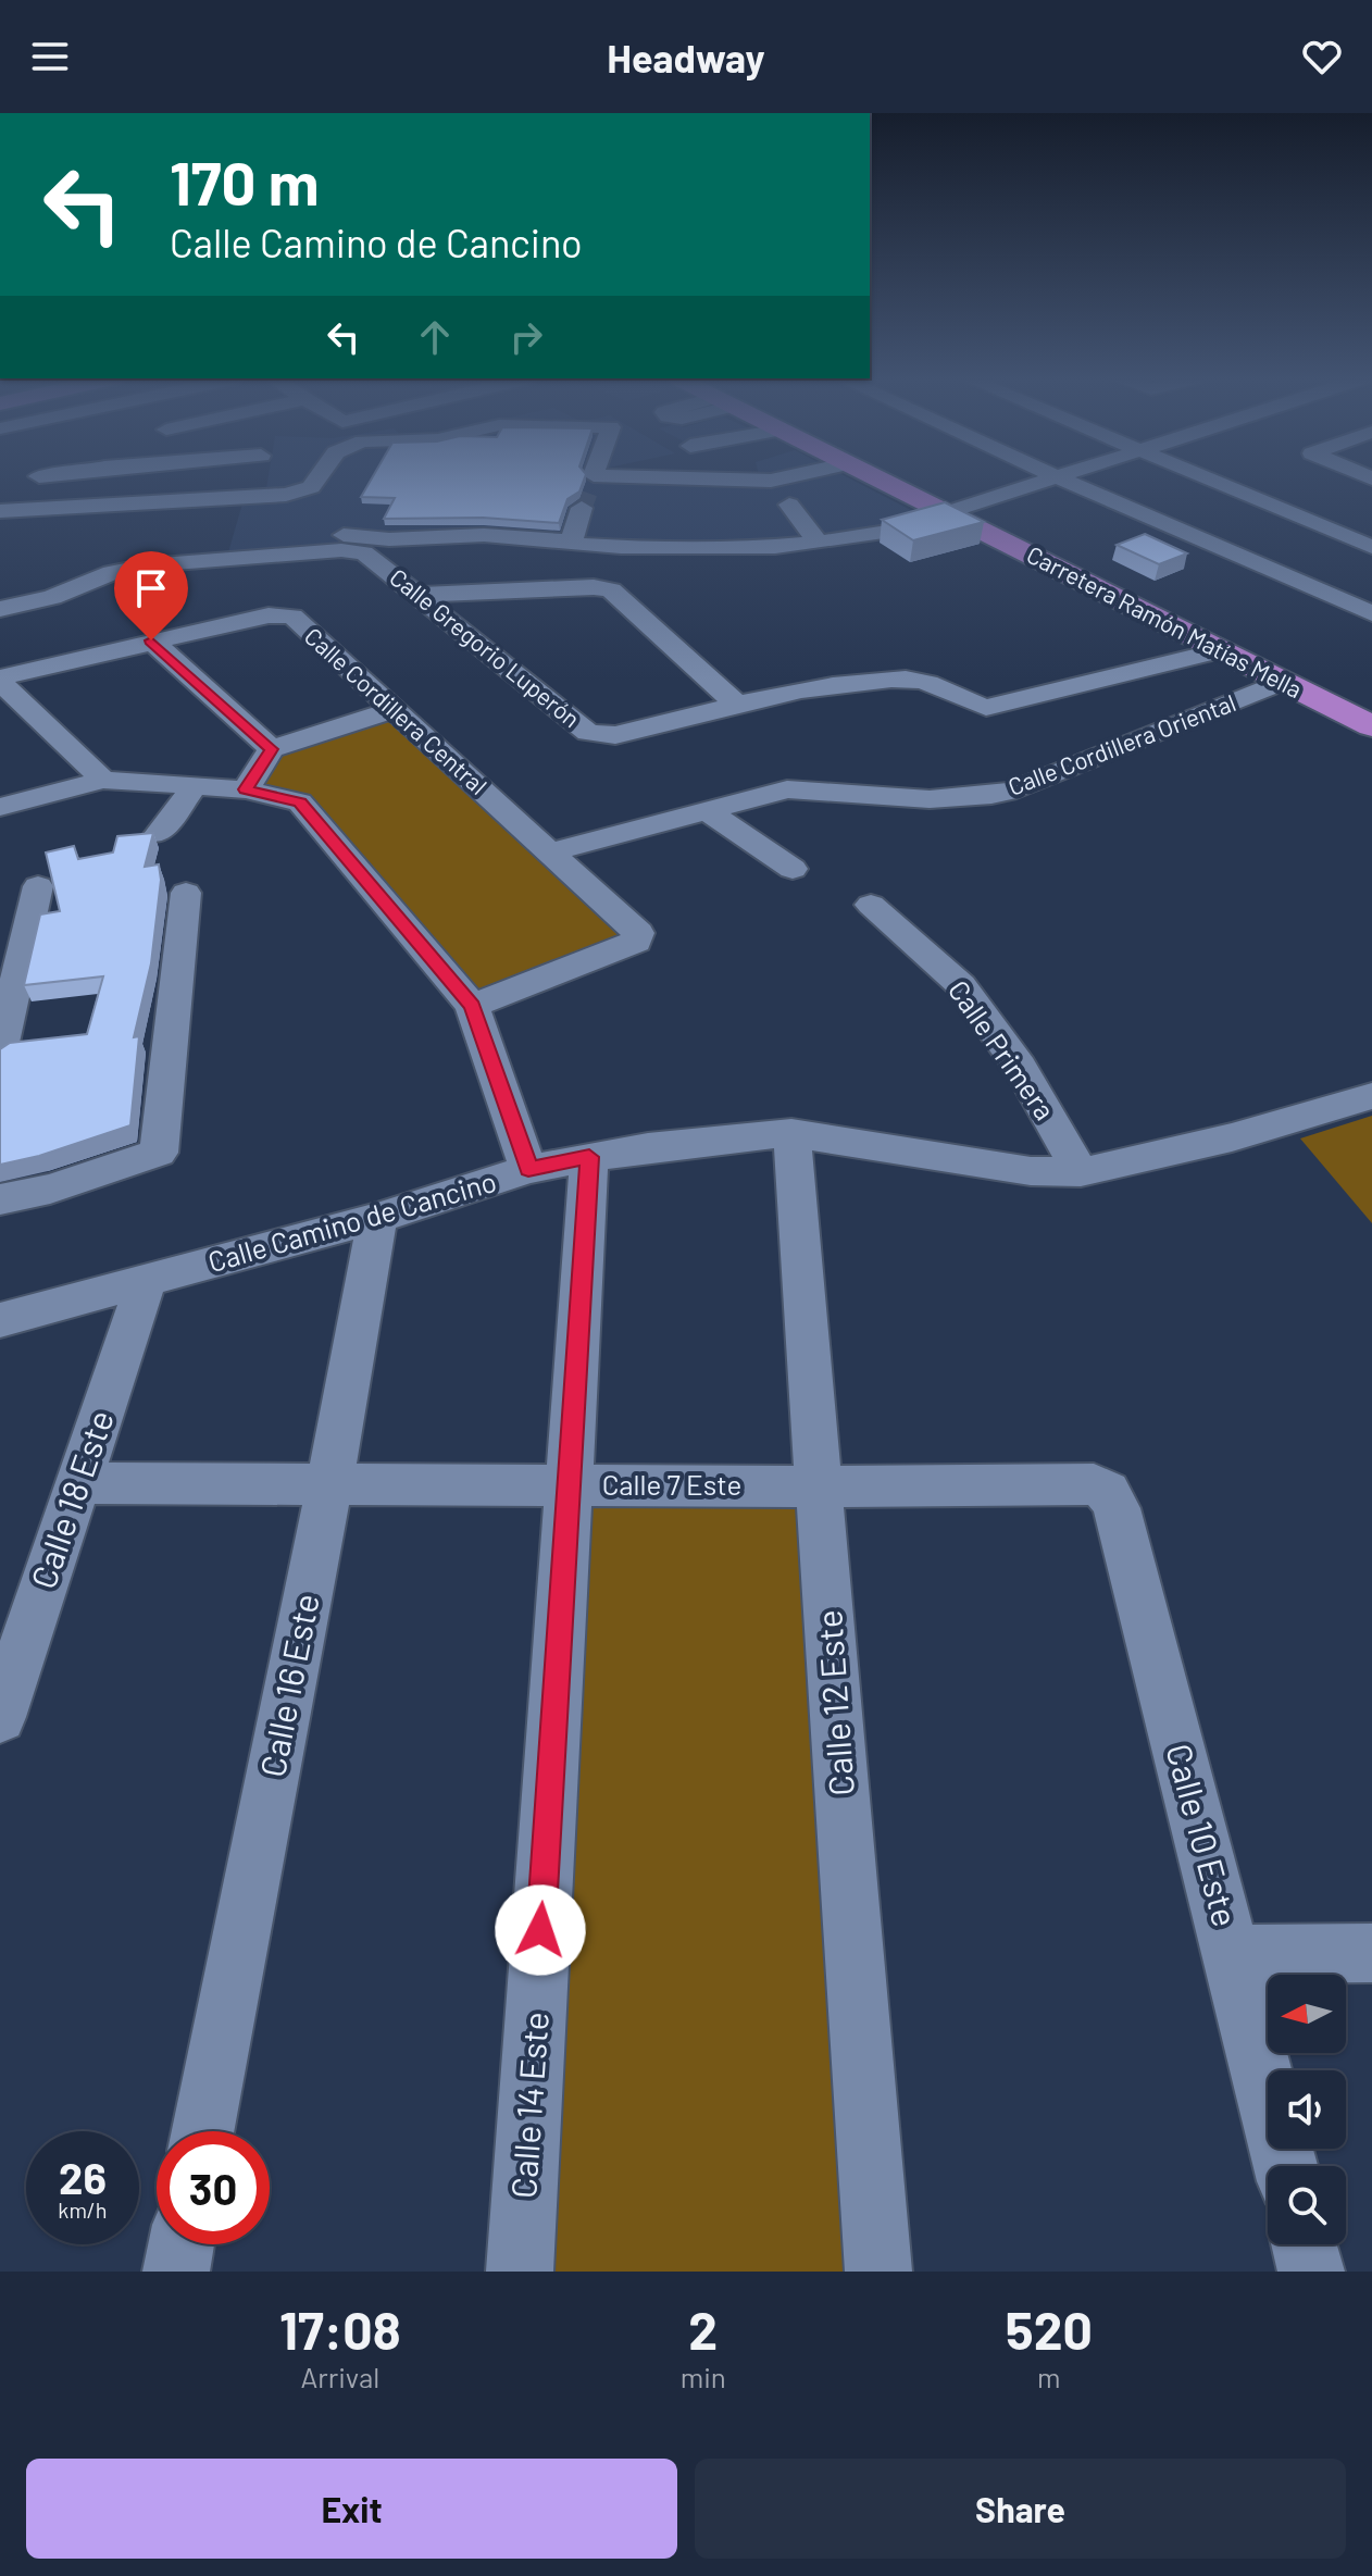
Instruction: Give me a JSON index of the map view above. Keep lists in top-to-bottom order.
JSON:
{
  "streets": {
    "main road": ["Carretera Ramón Matías Mella"],
    "street": [
      "Calle Gregorio Luperón",
      "Calle Cordillera Central",
      "Calle Cordillera Oriental",
      "Calle Primera",
      "Calle Camino de Cancino",
      "Calle 7 Este",
      "Calle 18 Este",
      "Calle 16 Este",
      "Calle 12 Este",
      "Calle 10 Este",
      "Calle 14 Este"
    ]
  },
  "crossings": [
    ["Carretera Ramón Matías Mella", "Calle Gregorio Luperón"],
    ["Carretera Ramón Matías Mella", "Calle Cordillera Oriental"],
    ["Calle Cordillera Central", "Calle Cordillera Oriental"],
    ["Calle Primera", "Calle Camino de Cancino"],
    ["Calle Camino de Cancino", "Calle 18 Este"],
    ["Calle Camino de Cancino", "Calle 16 Este"],
    ["Calle Camino de Cancino", "Calle 12 Este"],
    ["Calle Camino de Cancino", "Calle 14 Este"],
    ["Calle 7 Este", "Calle 18 Este"],
    ["Calle 7 Este", "Calle 16 Este"],
    ["Calle 7 Este", "Calle 12 Este"],
    ["Calle 7 Este", "Calle 10 Este"],
    ["Calle 7 Este", "Calle 14 Este"]
  ],
  "north": "left",
  "page": {
    "header": "Headway",
    "turn": ["170 m", "Calle Camino de Cancino"],
    "speed": "26 km/h",
    "limit": "30",
    "eta": [
      "17:08",
      "Arrival",
      "2",
      "min",
      "520",
      "m"
    ],
    "buttons": ["Exit", "Share"]
  }
}
